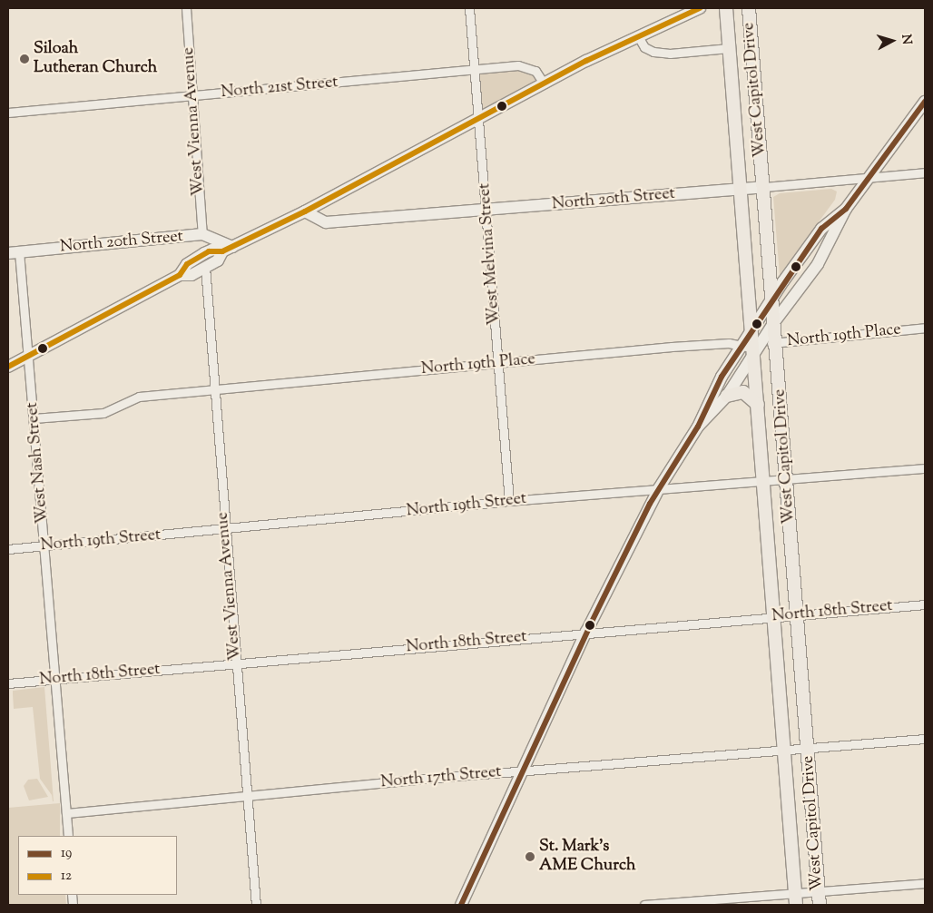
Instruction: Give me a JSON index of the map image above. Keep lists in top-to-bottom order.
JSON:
{
  "streets": {
    "main road": ["West Capitol Drive", "North 20th Street"],
    "street": [
      "North 21st Street",
      "West Vienna Avenue",
      "West Melvina Street",
      "North 19th Place",
      "West Nash Street",
      "North 19th Street",
      "North 18th Street",
      "North 17th Street"
    ]
  },
  "crossings": [
    ["North 21st Street", "West Vienna Avenue"],
    ["North 21st Street", "West Melvina Street"],
    ["West Capitol Drive", "North 20th Street"],
    ["West Capitol Drive", "North 19th Place"],
    ["West Capitol Drive", "North 19th Street"],
    ["West Capitol Drive", "North 18th Street"],
    ["West Capitol Drive", "North 17th Street"],
    ["West Vienna Avenue", "North 20th Street"],
    ["West Vienna Avenue", "North 19th Place"],
    ["West Vienna Avenue", "North 19th Street"],
    ["West Vienna Avenue", "North 18th Street"],
    ["West Vienna Avenue", "North 17th Street"],
    ["North 20th Street", "West Melvina Street"],
    ["North 20th Street", "West Nash Street"],
    ["West Melvina Street", "North 19th Place"],
    ["West Melvina Street", "North 19th Street"],
    ["North 19th Place", "West Nash Street"],
    ["West Nash Street", "North 19th Street"],
    ["West Nash Street", "North 18th Street"],
    ["West Nash Street", "North 17th Street"]
  ],
  "places": ["Siloah Lutheran Church", "St. Mark's AME Church"],
  "lines": ["transit line 12", "transit line 19"],
  "legend": ["19", "12"],
  "north": "right"
}
